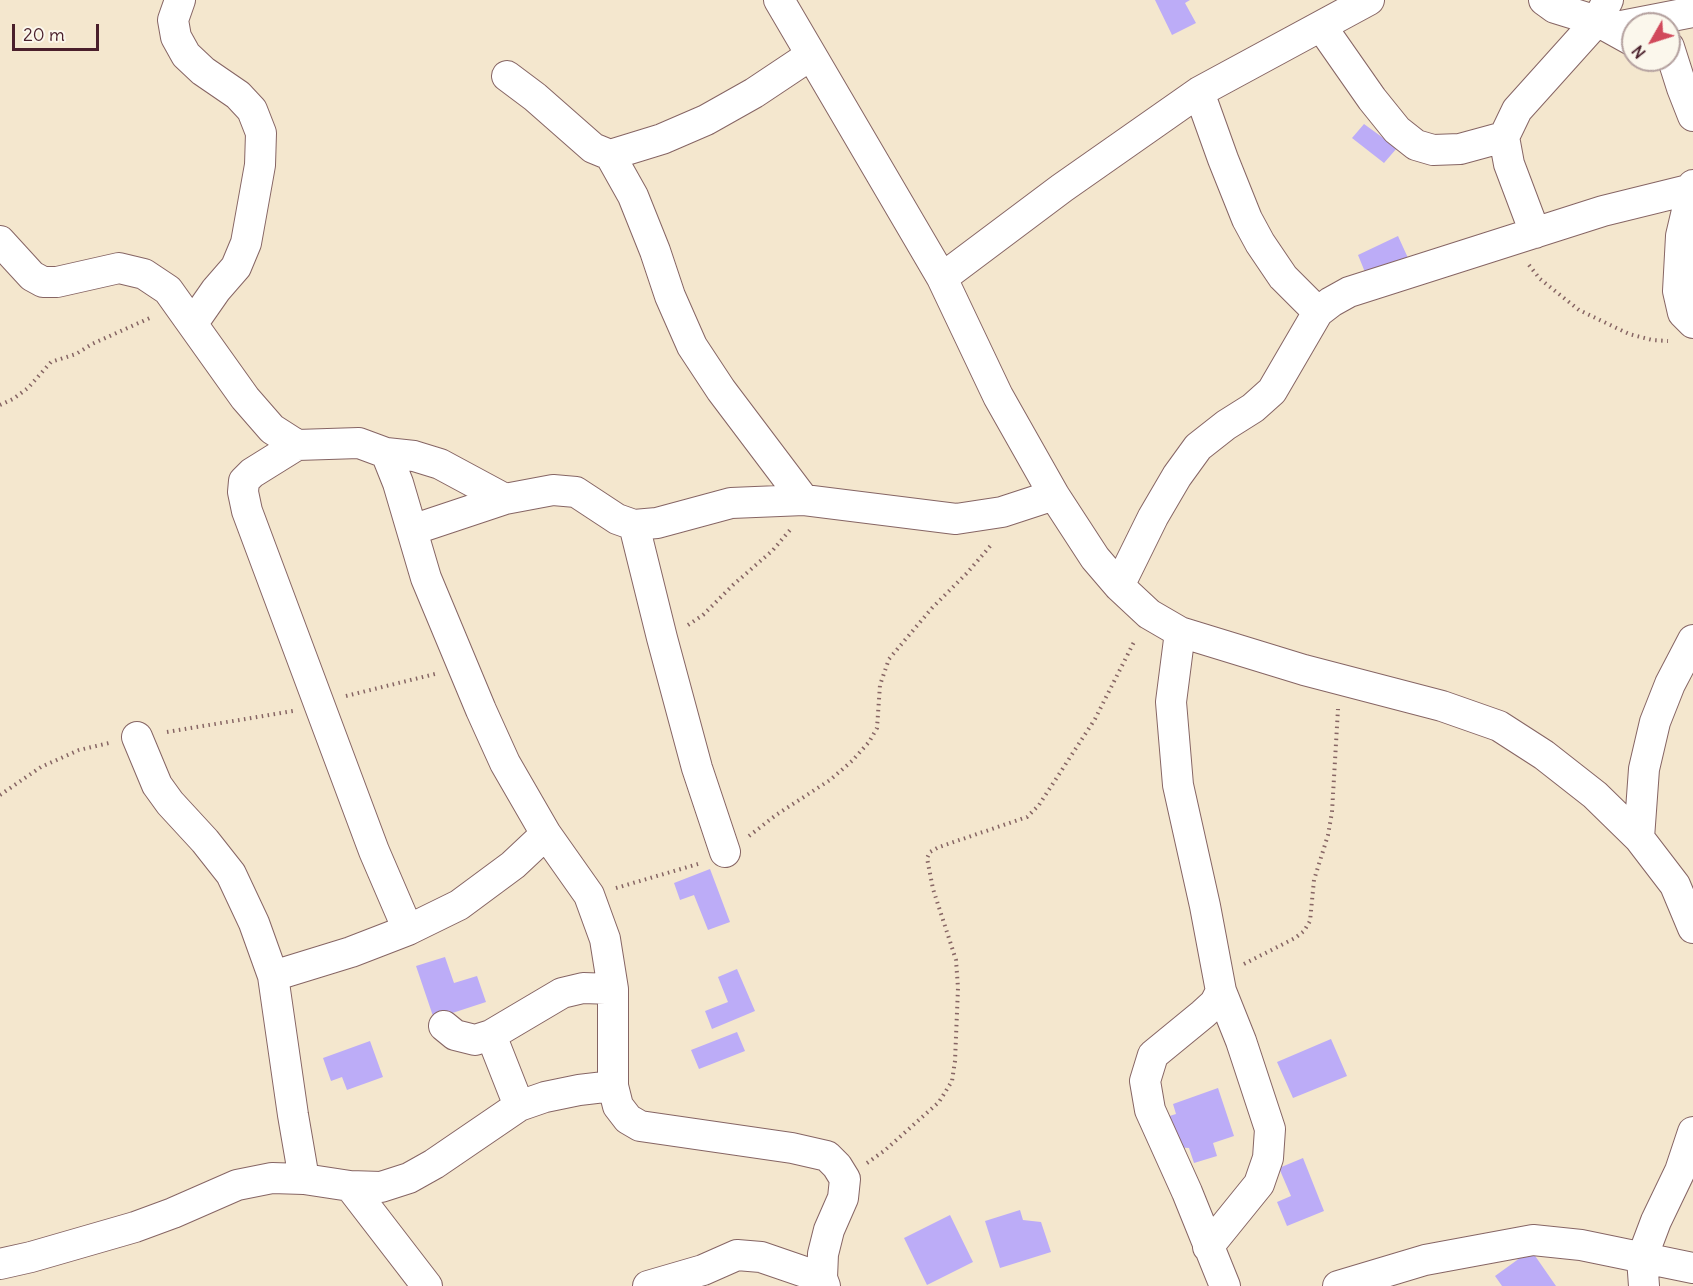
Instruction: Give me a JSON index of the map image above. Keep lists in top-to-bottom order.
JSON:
{
  "scale_bar": "20 m",
  "north": "bottom left"
}
